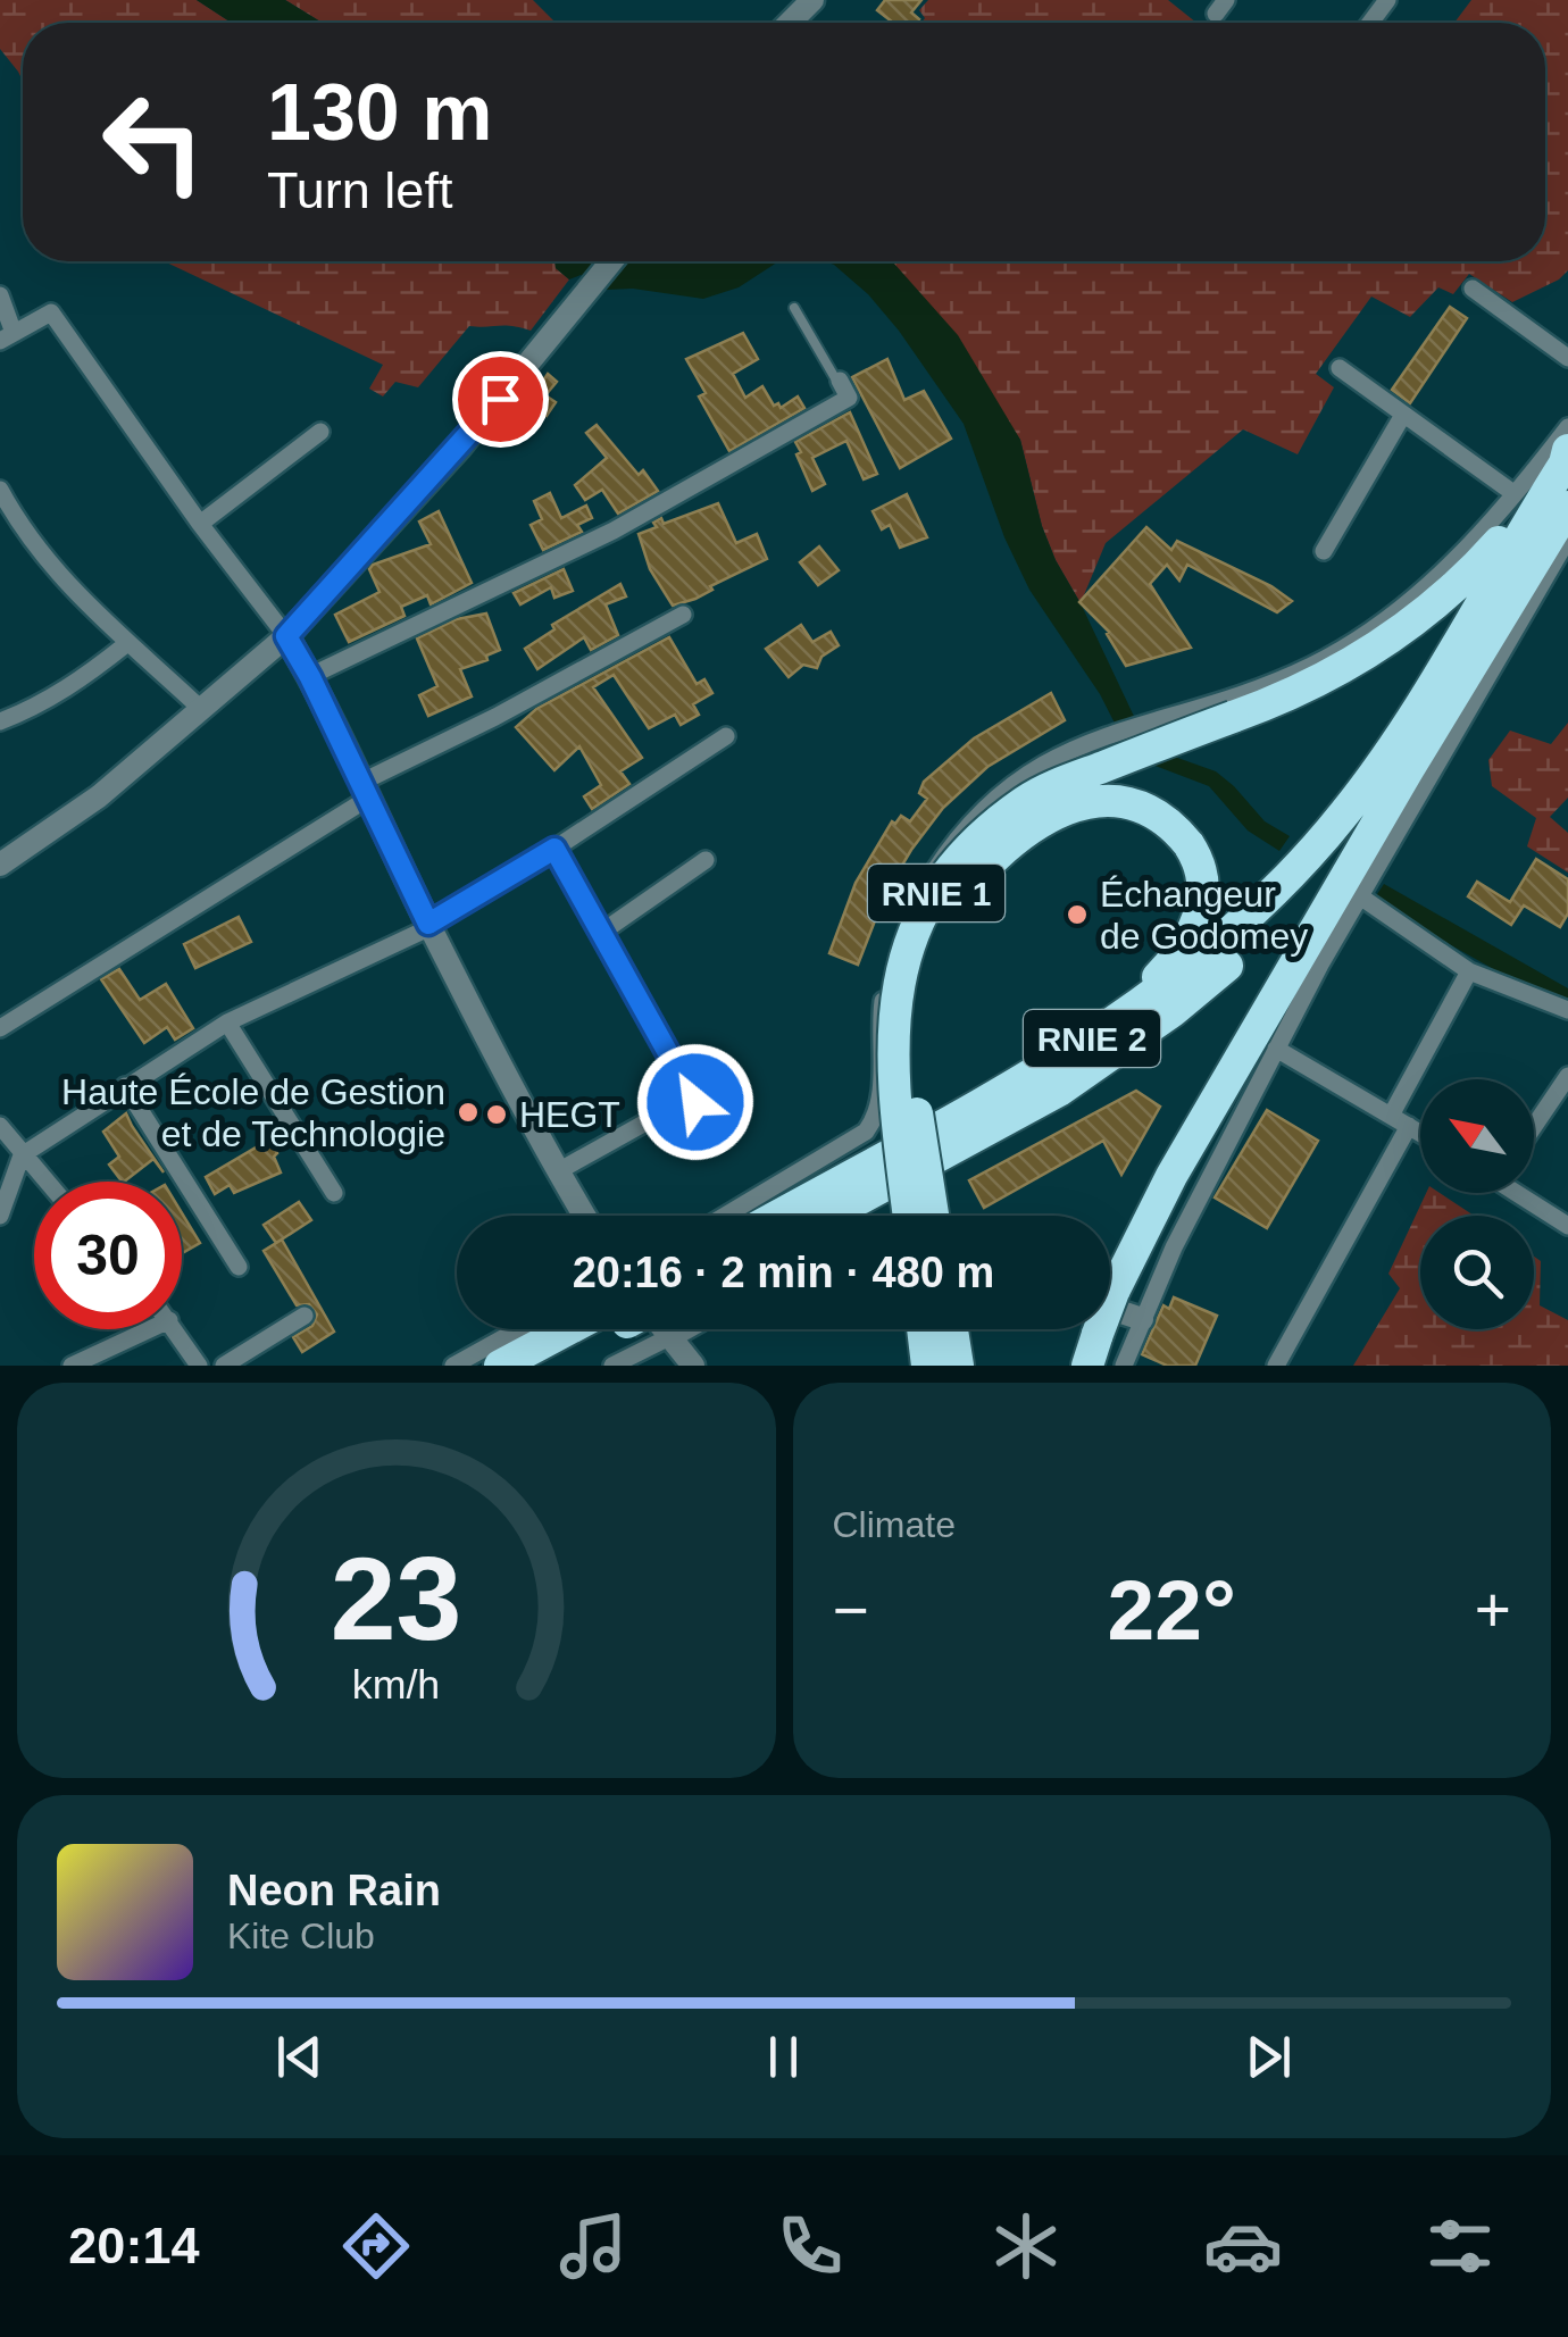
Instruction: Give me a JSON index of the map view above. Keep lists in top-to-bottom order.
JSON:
{
  "streets": {
    "highway": ["RNIE 1", "RNIE 2"]
  },
  "crossings": [
    ["RNIE 1", "RNIE 2"]
  ],
  "places": ["Échangeur de Godomey", "Haute École de Gestion et de Technologie", "HEGT"],
  "north": "top left",
  "page": {
    "turn": ["130 m", "Turn left"],
    "limit": "30",
    "trip": "20:16 · 2 min · 480 m",
    "tile": "Climate",
    "heat": ["−", "22°", "+"],
    "song": ["Neon Rain", "Kite Club"],
    "tabs": "20:14",
    "gauge": ["23", "km/h"]
  }
}
